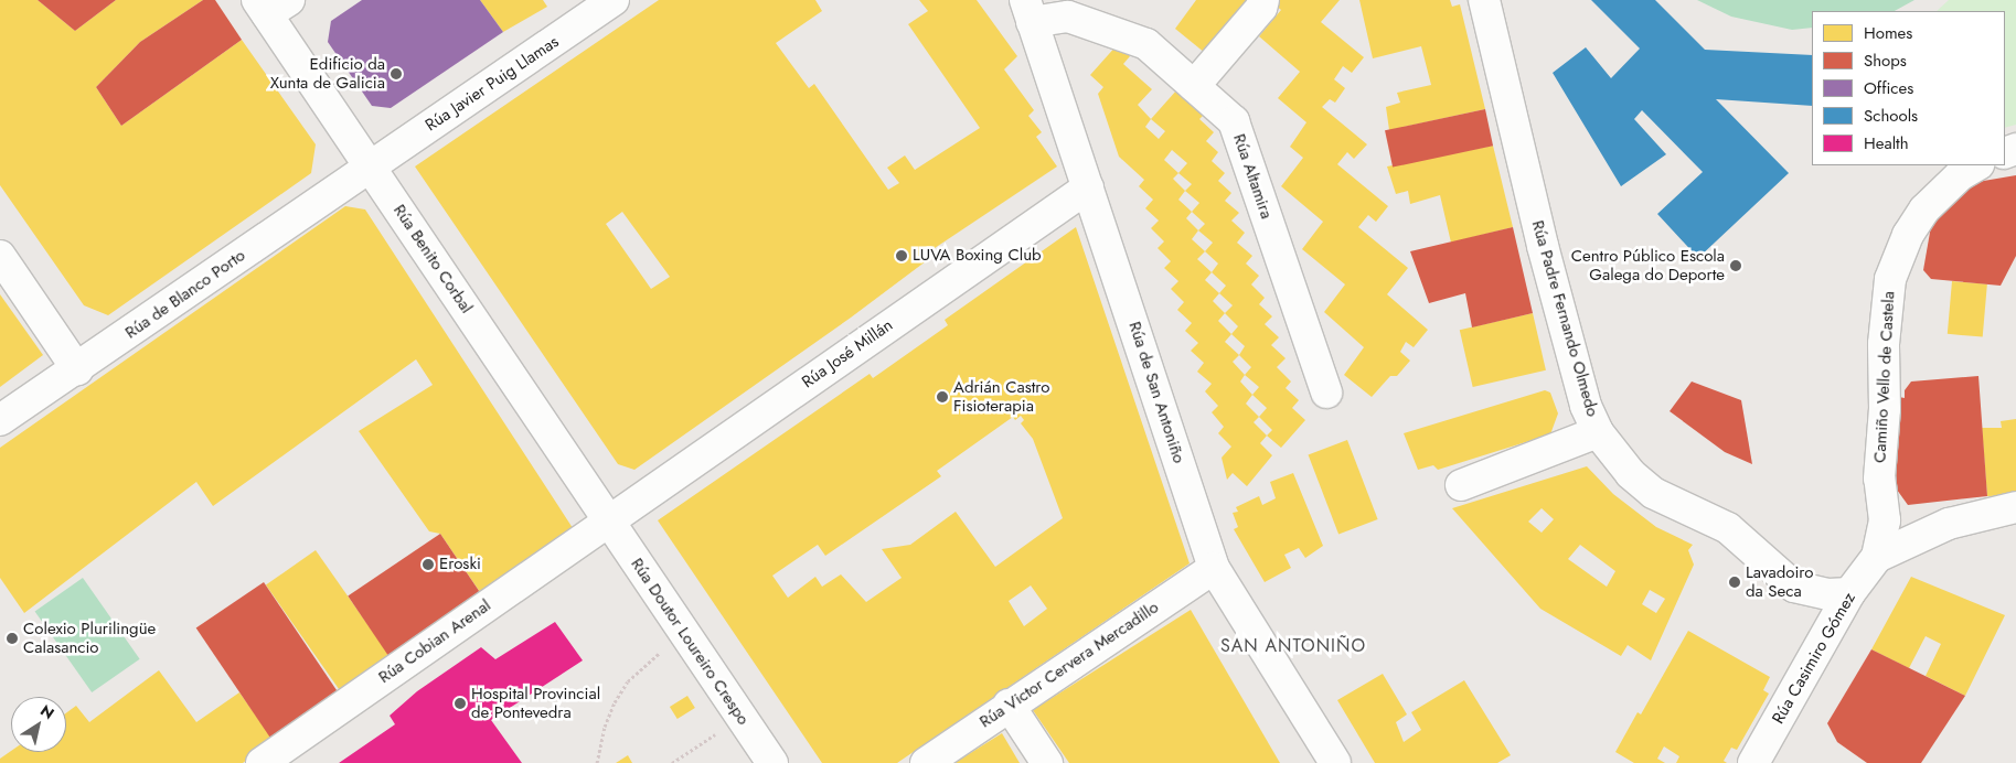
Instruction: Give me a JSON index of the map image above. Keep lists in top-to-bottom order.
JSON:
{
  "streets": {
    "street": [
      "Rúa Javier Puig Llamas",
      "Rúa Altamira",
      "Rúa Benito Corbal",
      "Rúa de Blanco Porto",
      "Rúa Padre Fernando Olmedo",
      "Rúa José Millán",
      "Camiño Vello de Castela",
      "Rúa de San Antoniño",
      "Rúa Cobian Arenal",
      "Rúa Doutor Loureiro Crespo",
      "Rúa Casimiro Gómez",
      "Rúa Victor Cervera Mercadillo"
    ]
  },
  "crossings": [
    ["Rúa Javier Puig Llamas", "Rúa Benito Corbal"],
    ["Rúa Javier Puig Llamas", "Rúa de Blanco Porto"],
    ["Rúa Altamira", "Rúa de San Antoniño"],
    ["Rúa Benito Corbal", "Rúa de Blanco Porto"],
    ["Rúa Benito Corbal", "Rúa José Millán"],
    ["Rúa Benito Corbal", "Rúa Cobian Arenal"],
    ["Rúa Benito Corbal", "Rúa Doutor Loureiro Crespo"],
    ["Rúa Padre Fernando Olmedo", "Rúa Casimiro Gómez"],
    ["Rúa José Millán", "Rúa de San Antoniño"],
    ["Rúa José Millán", "Rúa Cobian Arenal"],
    ["Rúa José Millán", "Rúa Doutor Loureiro Crespo"],
    ["Camiño Vello de Castela", "Rúa Casimiro Gómez"],
    ["Rúa de San Antoniño", "Rúa Victor Cervera Mercadillo"],
    ["Rúa Cobian Arenal", "Rúa Doutor Loureiro Crespo"]
  ],
  "districts": ["SAN ANTONIÑO"],
  "places": [
    "Edificio da Xunta de Galicia",
    "LUVA Boxing Club",
    "Centro Público Escola Galega do Deporte",
    "Adrián Castro Fisioterapia",
    "Eroski",
    "Lavadoiro da Seca",
    "Colexio Plurilingüe Calasancio",
    "Hospital Provincial de Pontevedra"
  ],
  "legend": [
    "Homes",
    "Shops",
    "Offices",
    "Schools",
    "Health"
  ],
  "north": "top right"
}
